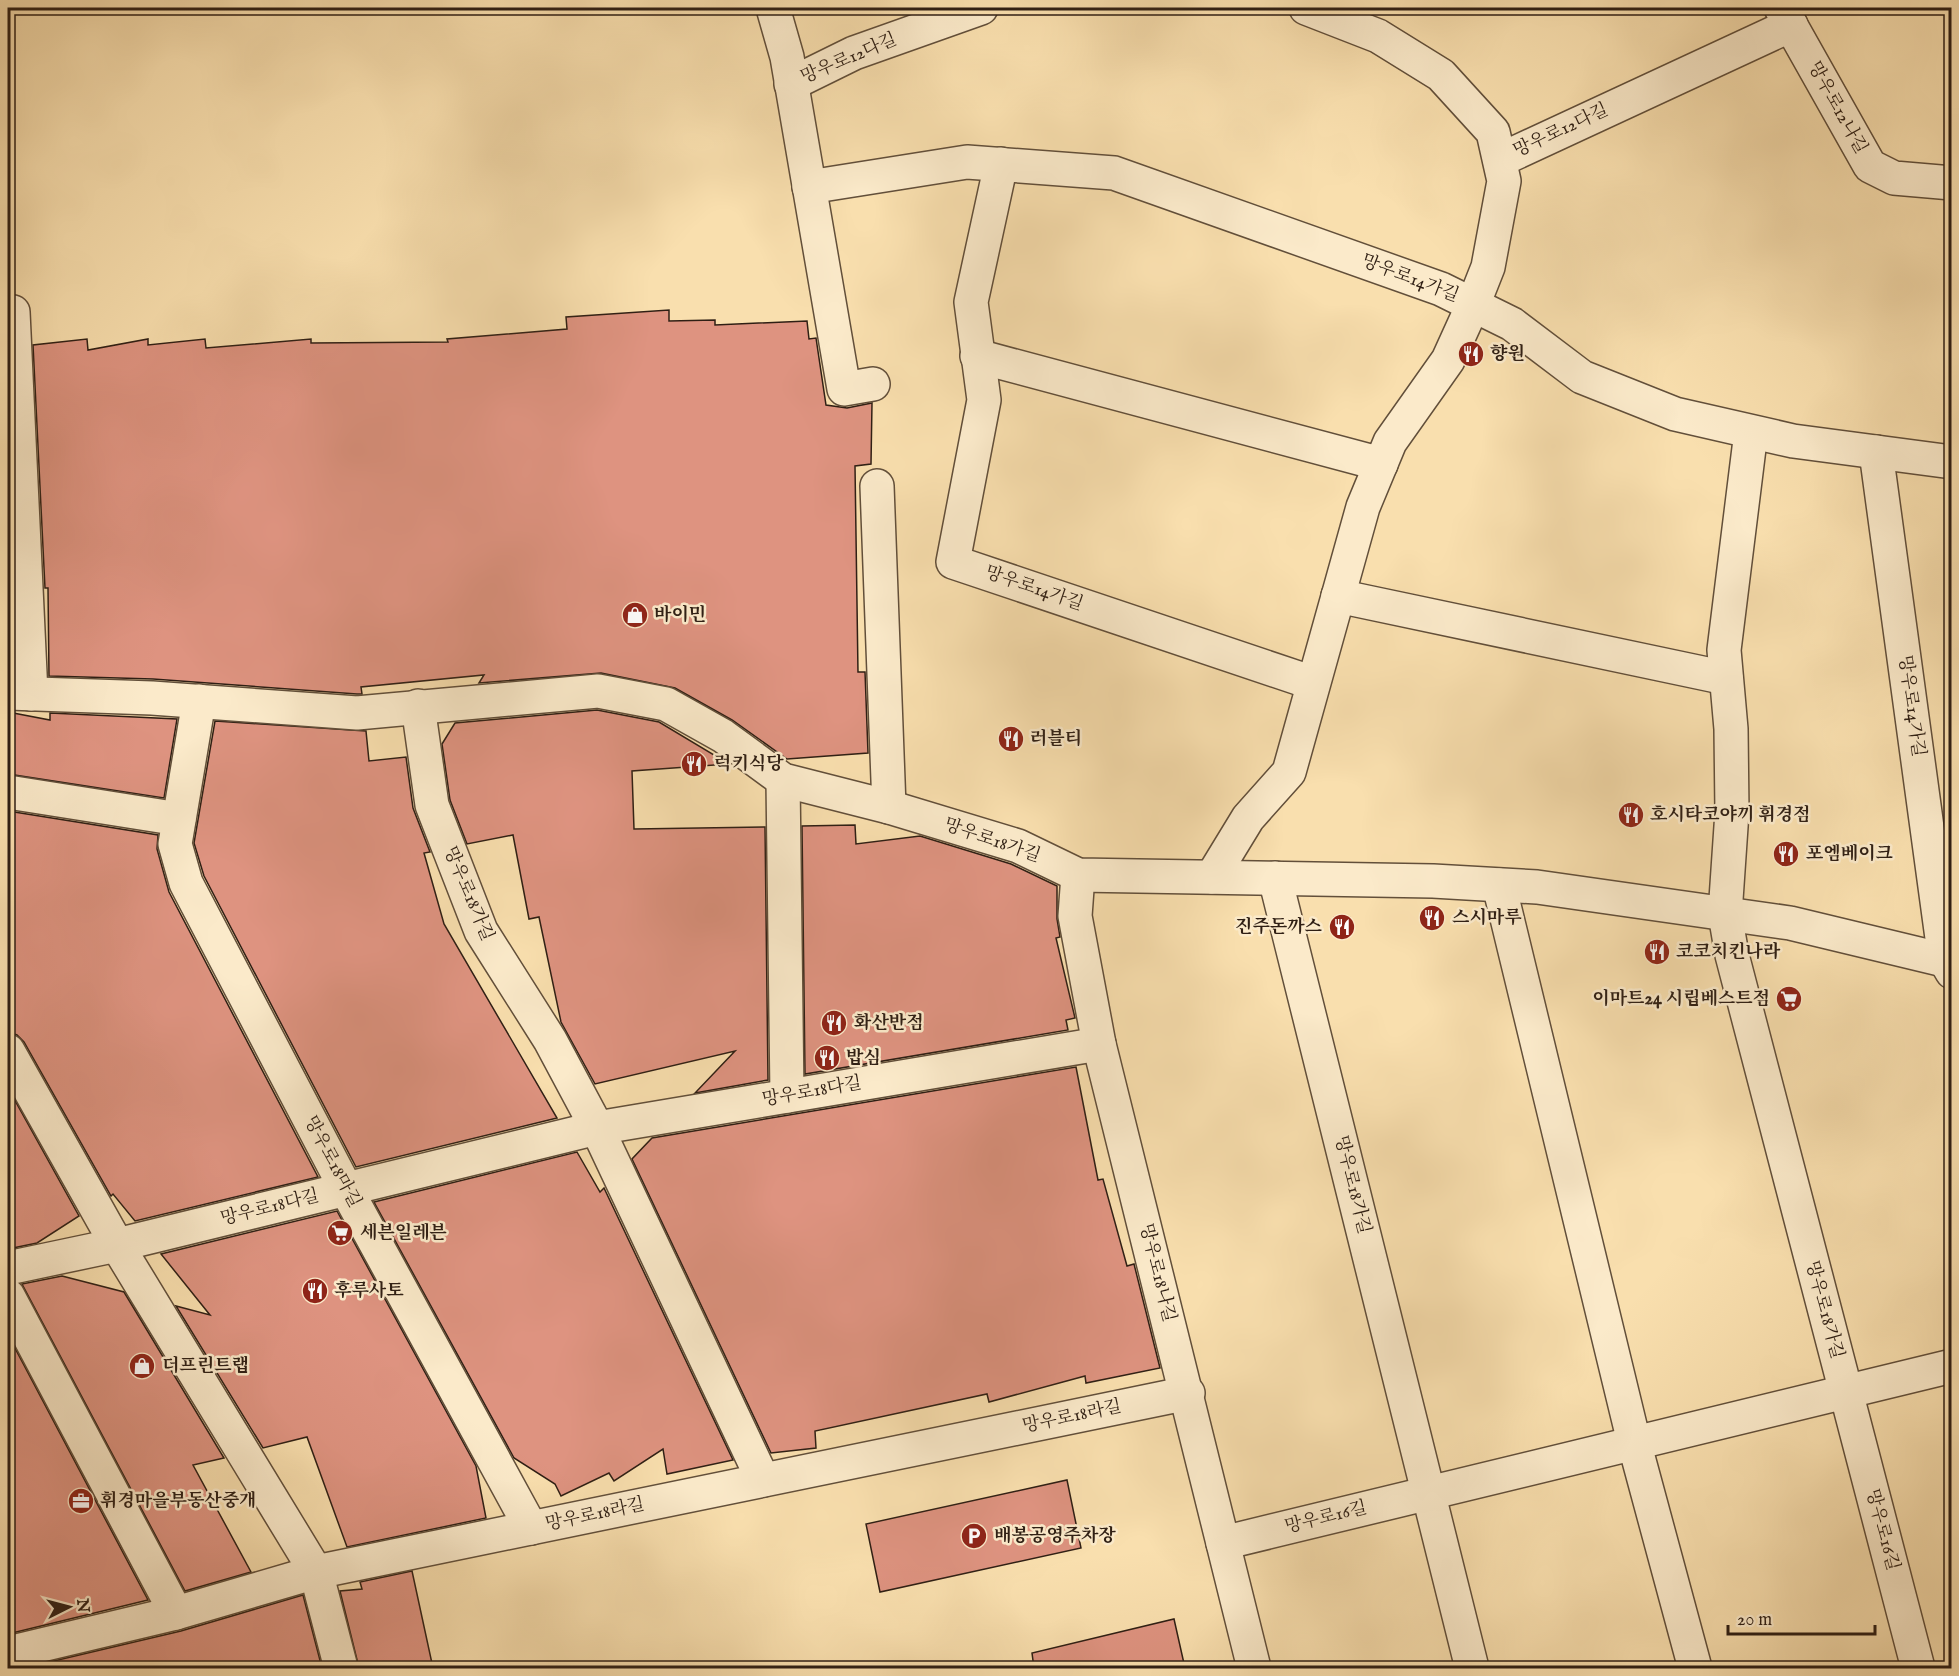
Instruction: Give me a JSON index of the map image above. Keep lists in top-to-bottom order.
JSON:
{
  "streets": {
    "street": [
      "망우로12다길",
      "망우로12나길",
      "망우로14가길",
      "망우로18가길",
      "망우로18다길",
      "망우로18마길",
      "망우로18나길",
      "망우로18라길",
      "망우로16길"
    ]
  },
  "crossings": [
    ["망우로12다길", "망우로12나길"],
    ["망우로14가길", "망우로18가길"],
    ["망우로18가길", "망우로18다길"],
    ["망우로18가길", "망우로18마길"],
    ["망우로18가길", "망우로18나길"],
    ["망우로18가길", "망우로16길"],
    ["망우로18다길", "망우로18마길"],
    ["망우로18다길", "망우로18나길"],
    ["망우로18마길", "망우로18라길"],
    ["망우로18나길", "망우로18라길"],
    ["망우로18나길", "망우로16길"]
  ],
  "places": {
    "restaurant": [
      "향원",
      "러블티",
      "럭키식당",
      "호시타코야끼 휘경점",
      "포엠베이크",
      "스시마루",
      "진주돈까스",
      "코코치킨나라",
      "화산반점",
      "밥심",
      "후루사토"
    ],
    "shop": ["바이민", "더프린트랩"],
    "supermarket": ["이마트24 시립베스트점", "세븐일레븐"],
    "office": ["휘경마을부동산중개"],
    "parking": ["배봉공영주차장"]
  },
  "scale_bar": "20 m",
  "north": "right"
}
